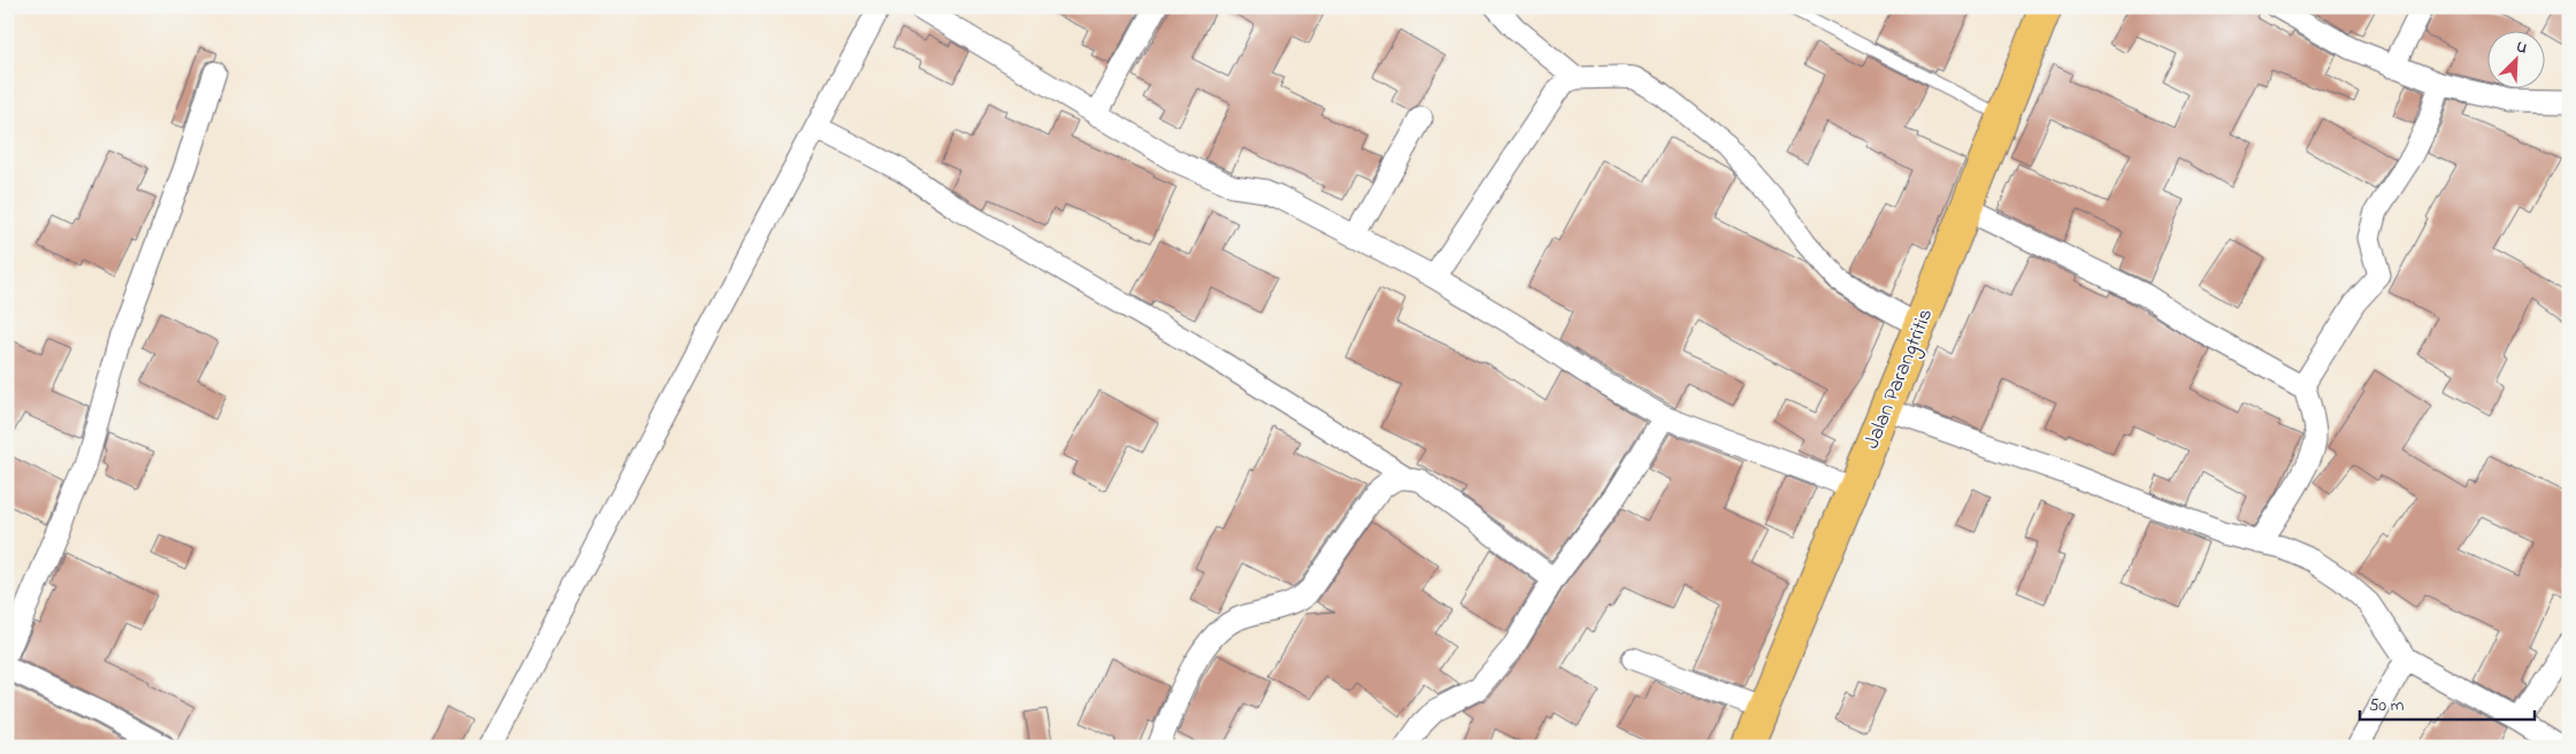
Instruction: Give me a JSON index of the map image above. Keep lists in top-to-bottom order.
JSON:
{
  "streets": {
    "main road": ["Jalan Parangtritis"]
  },
  "scale_bar": "50 m",
  "north": "top right"
}
